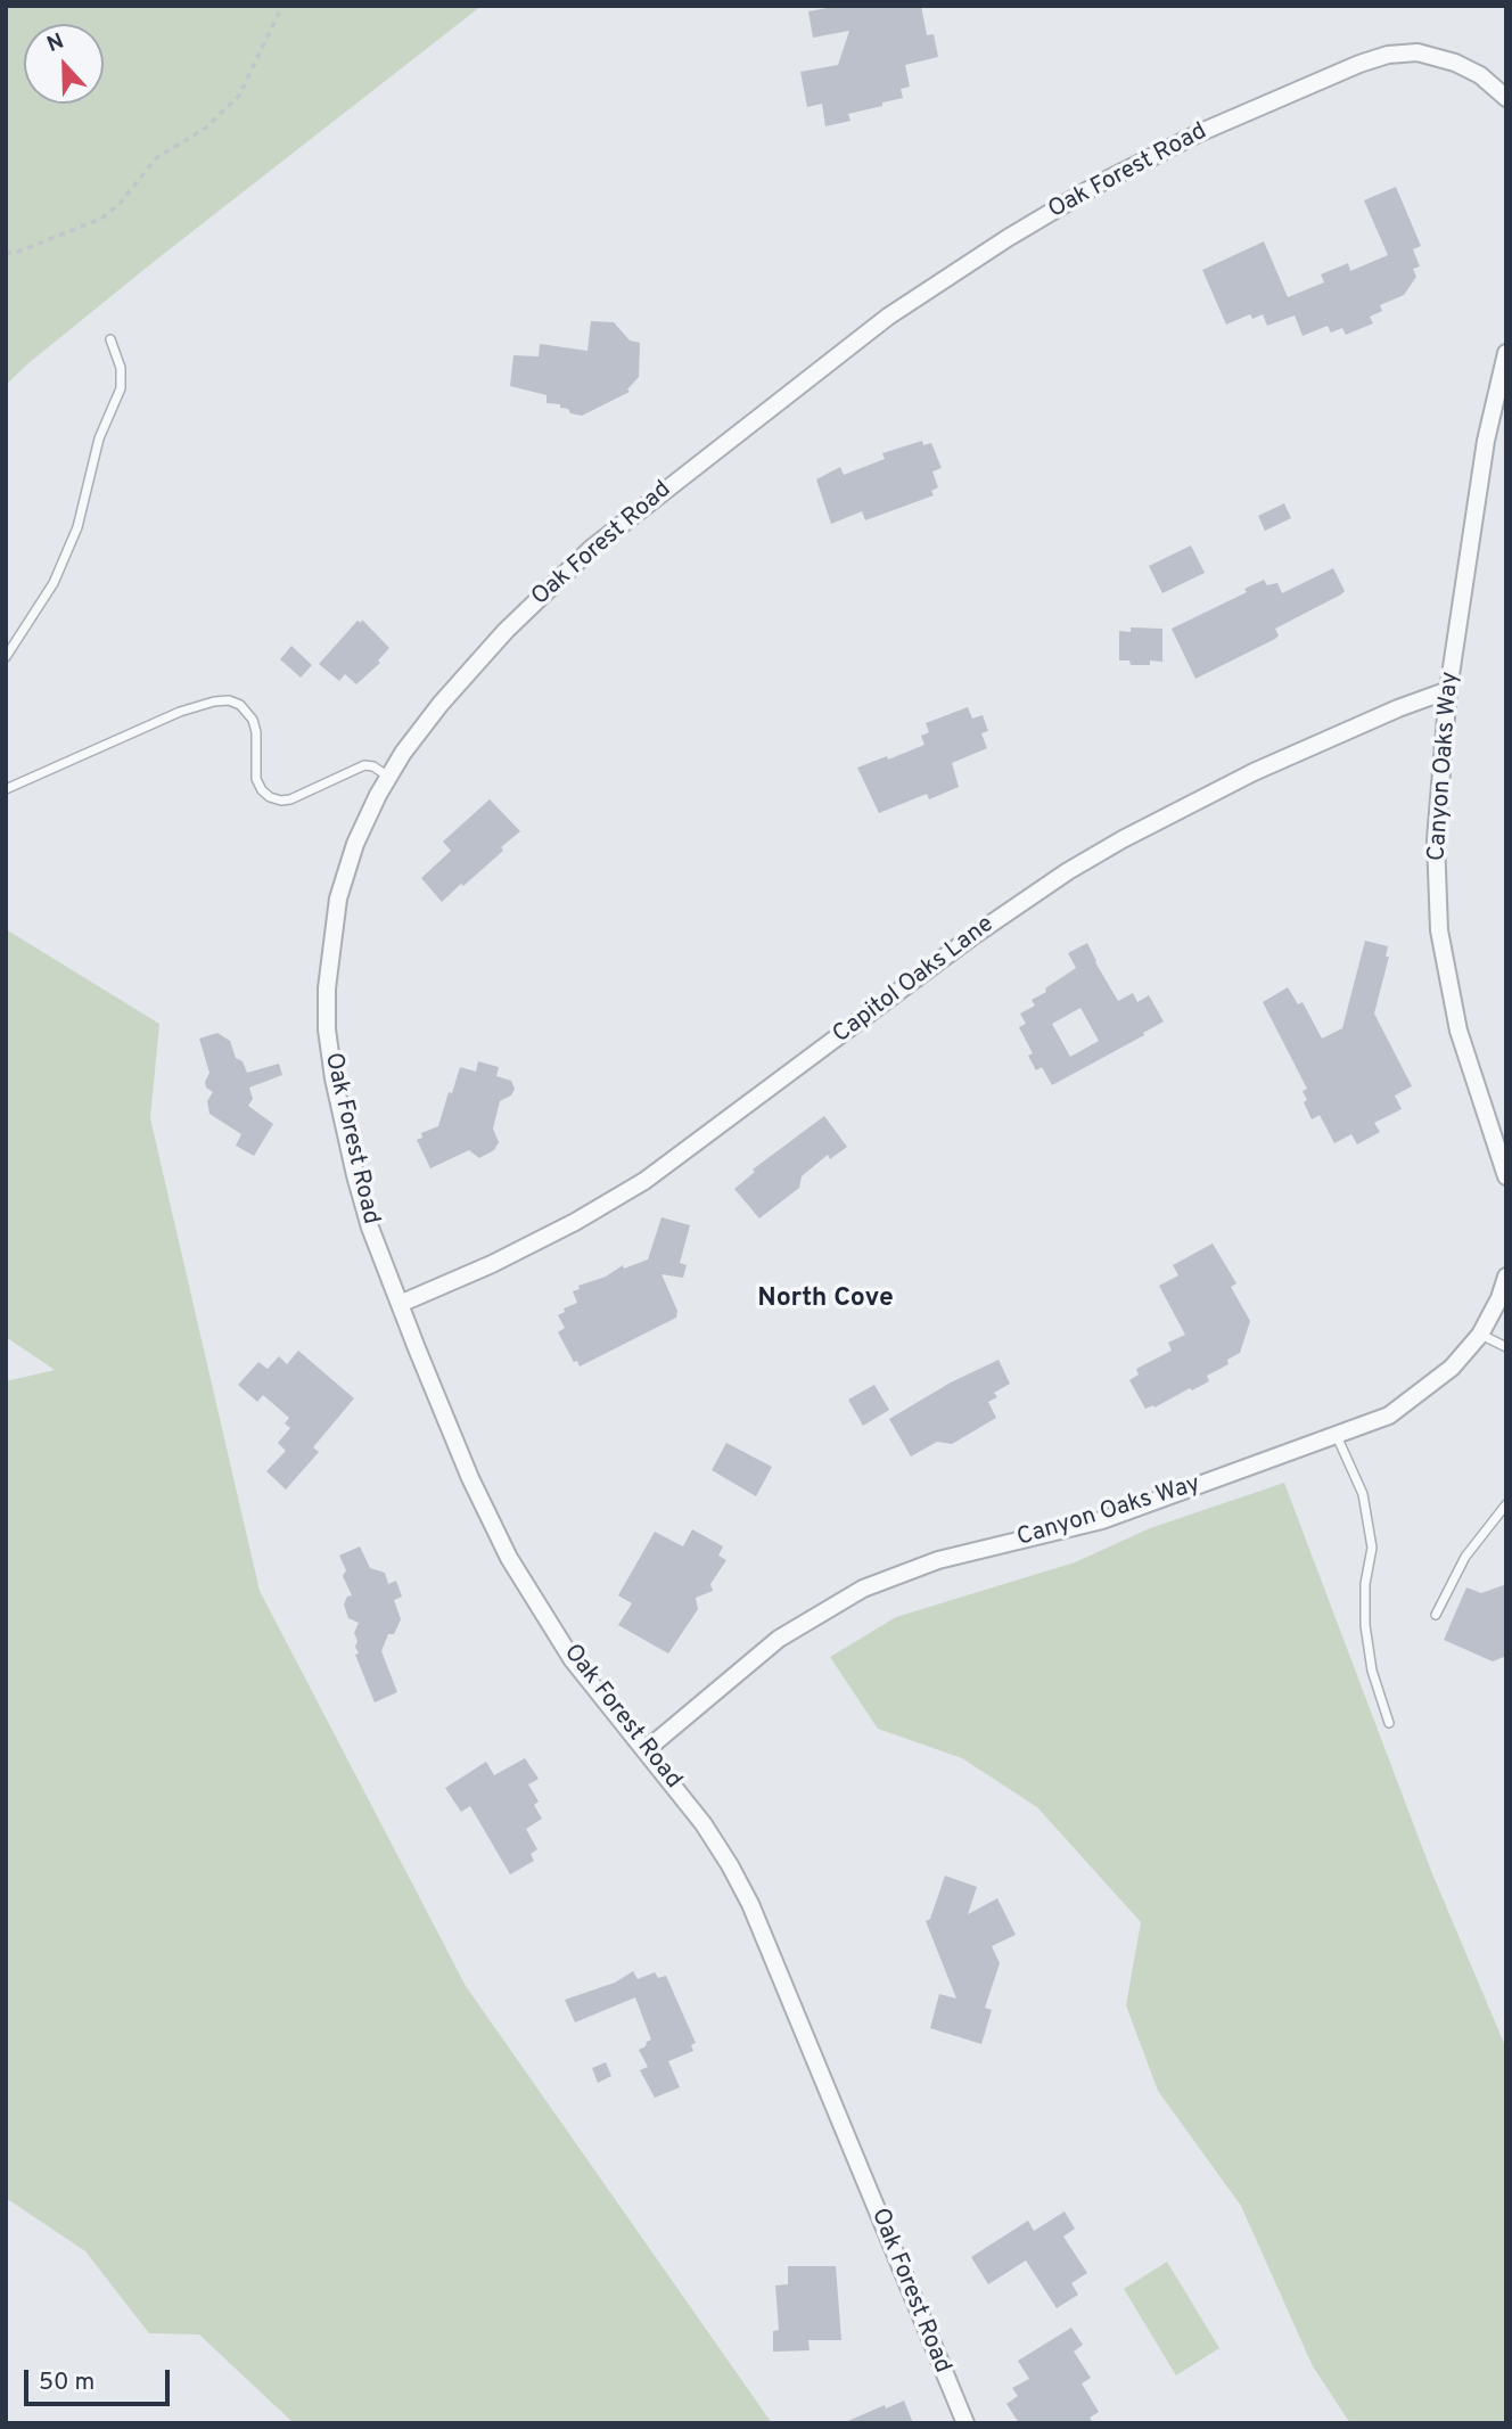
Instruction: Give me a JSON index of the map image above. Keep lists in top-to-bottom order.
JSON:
{
  "streets": {
    "street": ["Oak Forest Road", "Canyon Oaks Way", "Capitol Oaks Lane"]
  },
  "crossings": [
    ["Oak Forest Road", "Canyon Oaks Way"],
    ["Oak Forest Road", "Capitol Oaks Lane"],
    ["Canyon Oaks Way", "Capitol Oaks Lane"]
  ],
  "districts": ["North Cove"],
  "scale_bar": "50 m",
  "north": "top"
}
